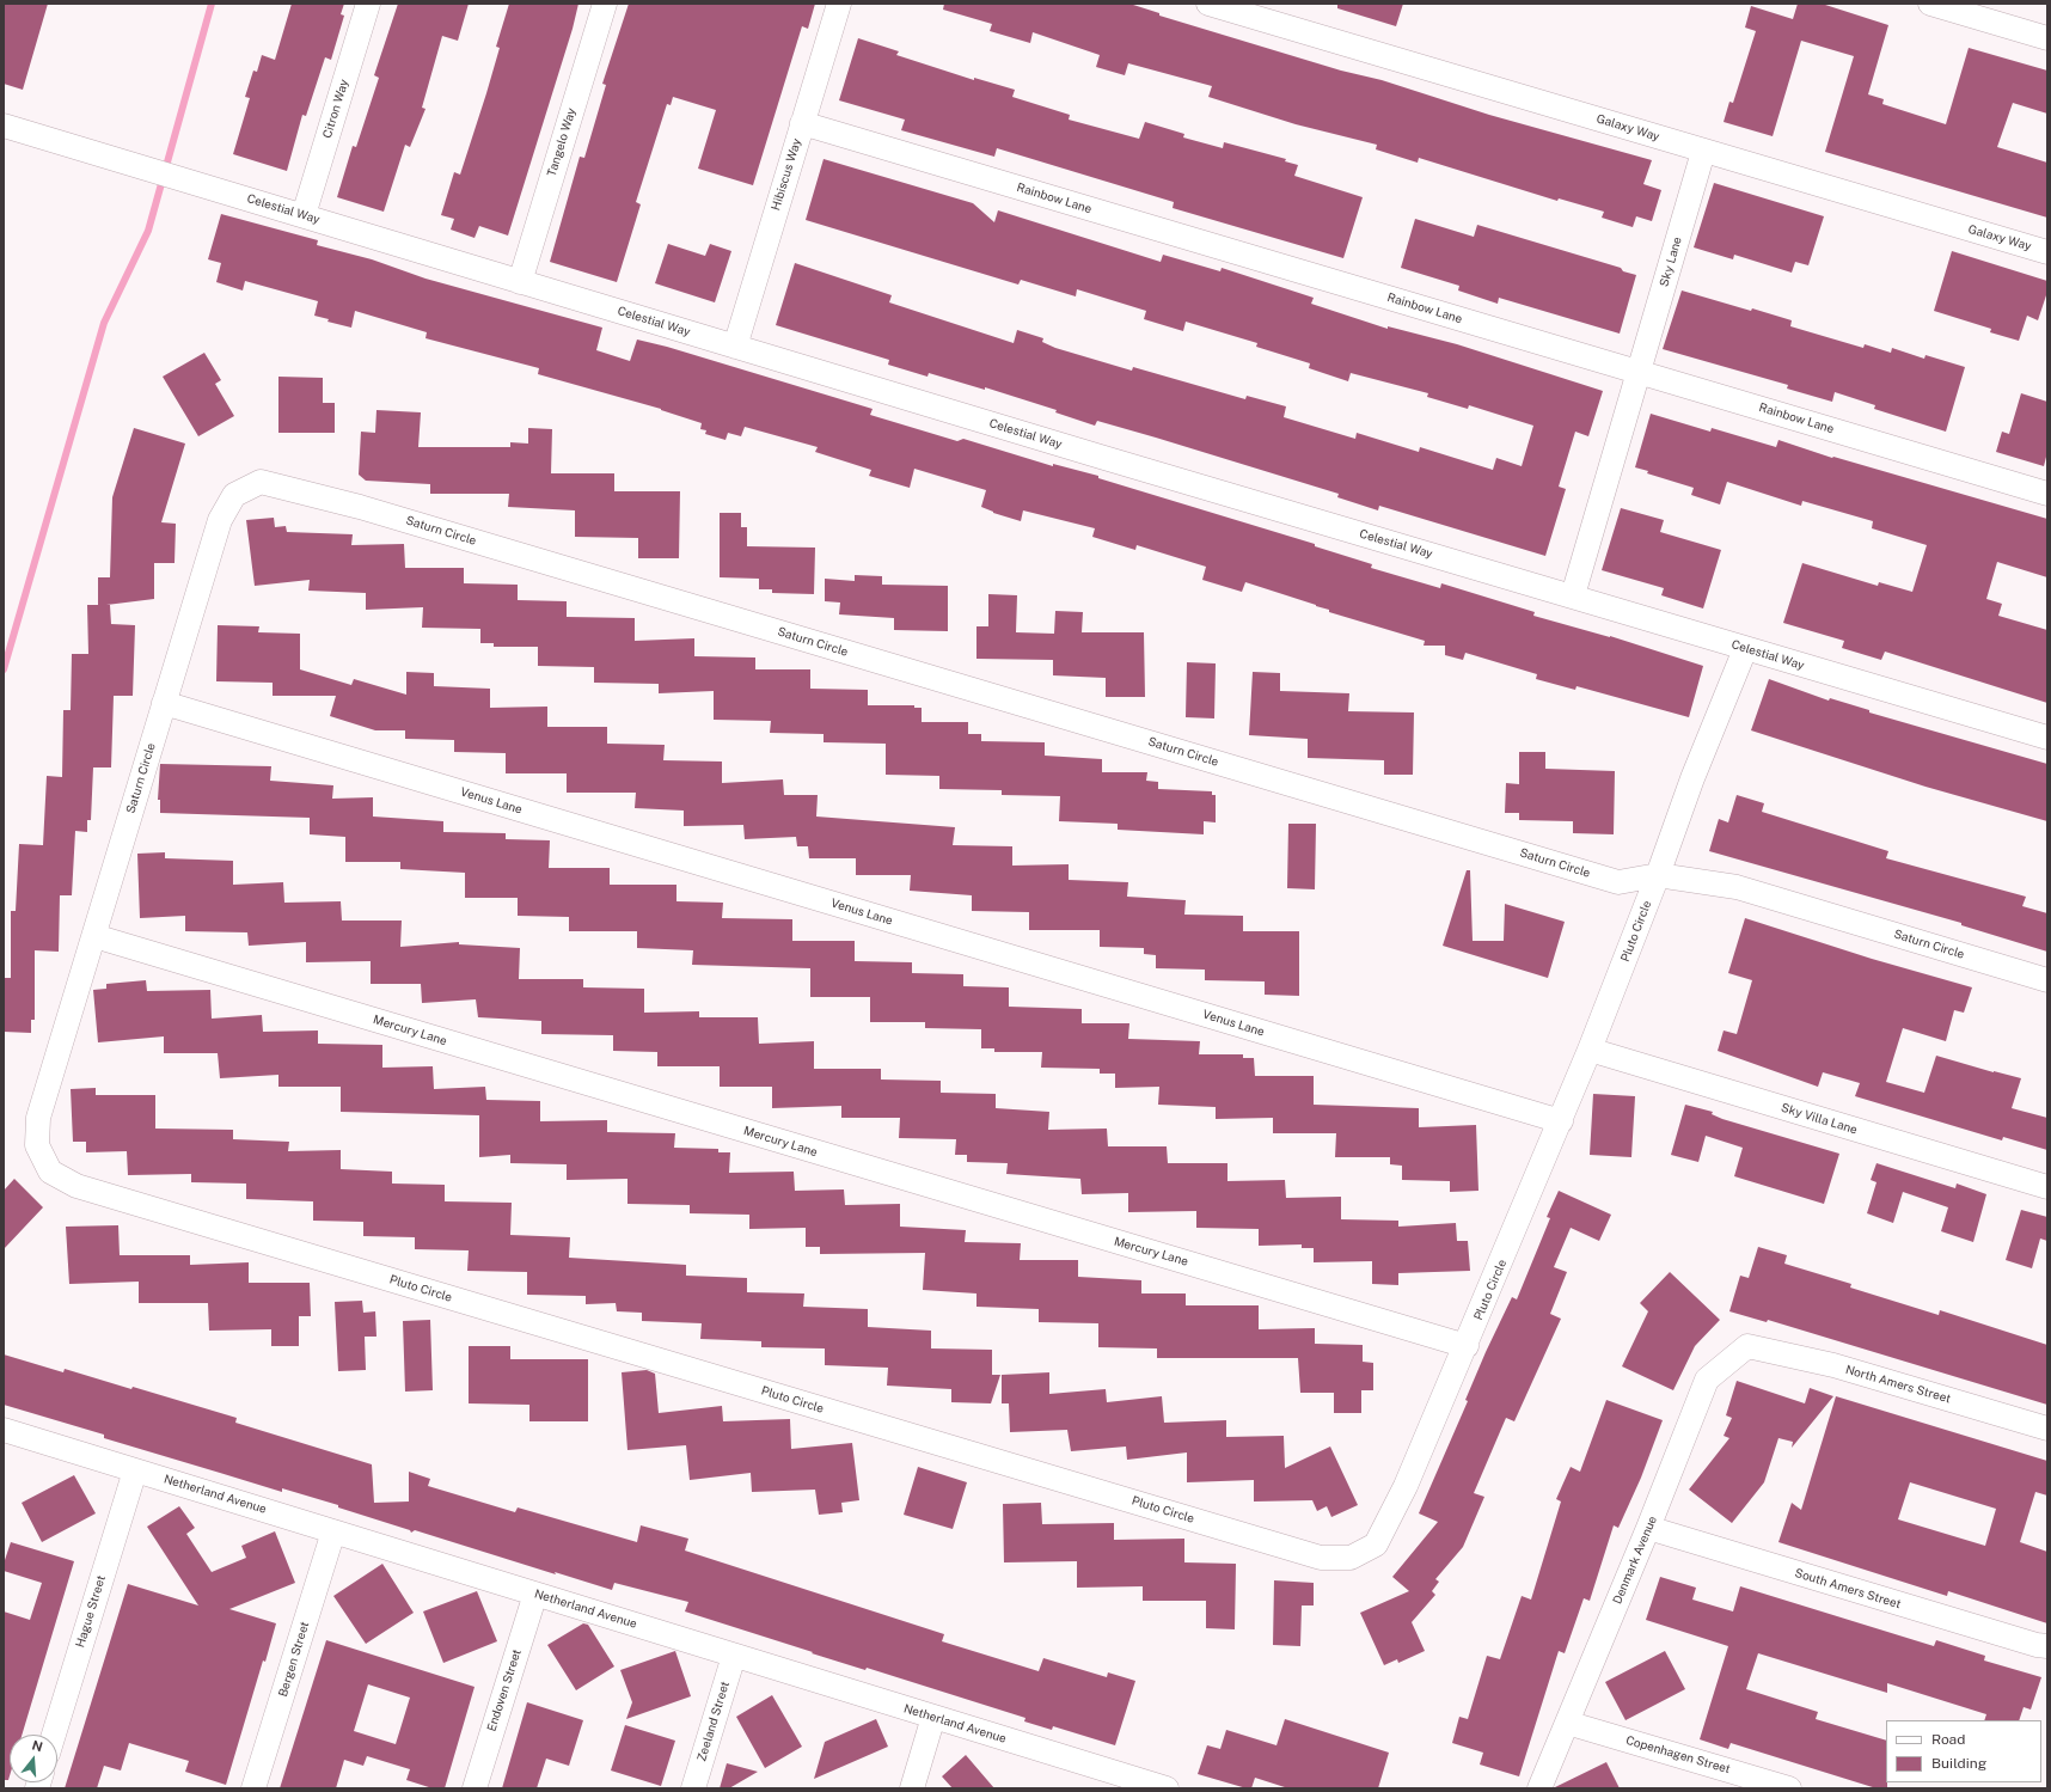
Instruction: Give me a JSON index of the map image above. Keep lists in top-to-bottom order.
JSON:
{
  "streets": {
    "street": [
      "Citron Way",
      "Galaxy Way",
      "Tangelo Way",
      "Hibiscus Way",
      "Rainbow Lane",
      "Celestial Way",
      "Sky Lane",
      "Saturn Circle",
      "Venus Lane",
      "Pluto Circle",
      "Mercury Lane",
      "Sky Villa Lane",
      "North Amers Street",
      "Netherland Avenue",
      "Denmark Avenue",
      "South Amers Street",
      "Hague Street",
      "Bergen Street",
      "Endoven Street",
      "Zeeland Street",
      "Copenhagen Street"
    ]
  },
  "crossings": [
    ["Citron Way", "Celestial Way"],
    ["Galaxy Way", "Sky Lane"],
    ["Tangelo Way", "Celestial Way"],
    ["Hibiscus Way", "Rainbow Lane"],
    ["Hibiscus Way", "Celestial Way"],
    ["Rainbow Lane", "Sky Lane"],
    ["Celestial Way", "Sky Lane"],
    ["Celestial Way", "Pluto Circle"],
    ["Saturn Circle", "Venus Lane"],
    ["Saturn Circle", "Pluto Circle"],
    ["Saturn Circle", "Mercury Lane"],
    ["Venus Lane", "Pluto Circle"],
    ["Pluto Circle", "Mercury Lane"],
    ["Pluto Circle", "Sky Villa Lane"],
    ["North Amers Street", "Denmark Avenue"],
    ["Netherland Avenue", "Hague Street"],
    ["Netherland Avenue", "Bergen Street"],
    ["Netherland Avenue", "Endoven Street"],
    ["Netherland Avenue", "Zeeland Street"],
    ["Denmark Avenue", "South Amers Street"],
    ["Denmark Avenue", "Copenhagen Street"]
  ],
  "legend": ["Road", "Building"],
  "north": "top"
}
